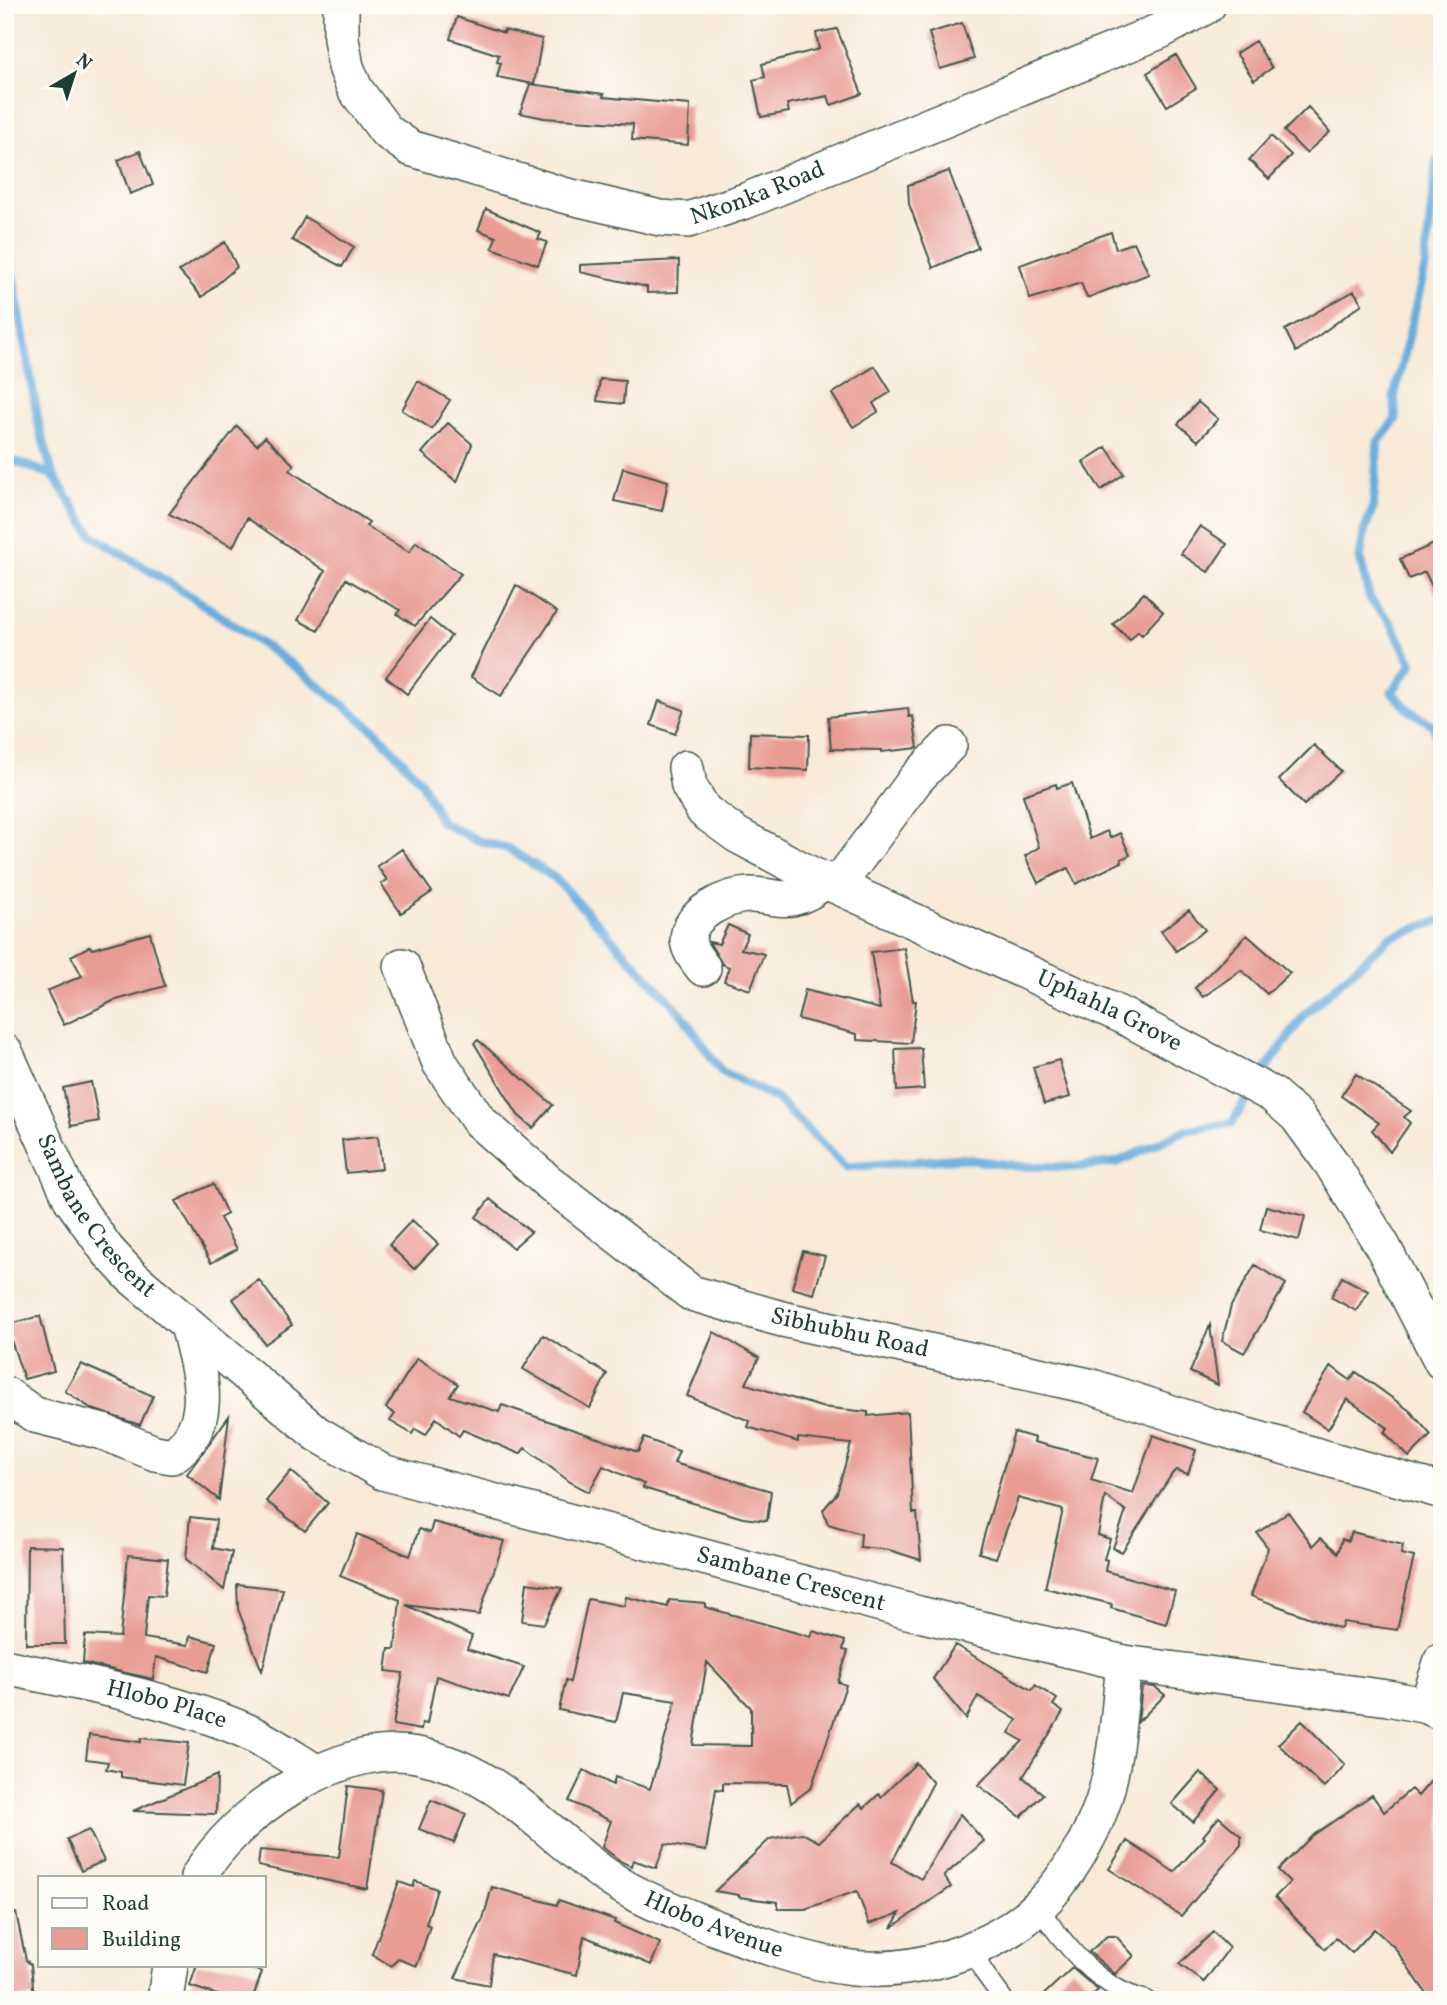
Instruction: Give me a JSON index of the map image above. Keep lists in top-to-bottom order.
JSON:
{
  "streets": {
    "street": [
      "Nkonka Road",
      "Uphahla Grove",
      "Sambane Crescent",
      "Sibhubhu Road",
      "Hlobo Place",
      "Hlobo Avenue"
    ]
  },
  "crossings": [
    ["Sambane Crescent", "Hlobo Avenue"],
    ["Hlobo Place", "Hlobo Avenue"]
  ],
  "legend": ["Road", "Building"],
  "north": "top right"
}
